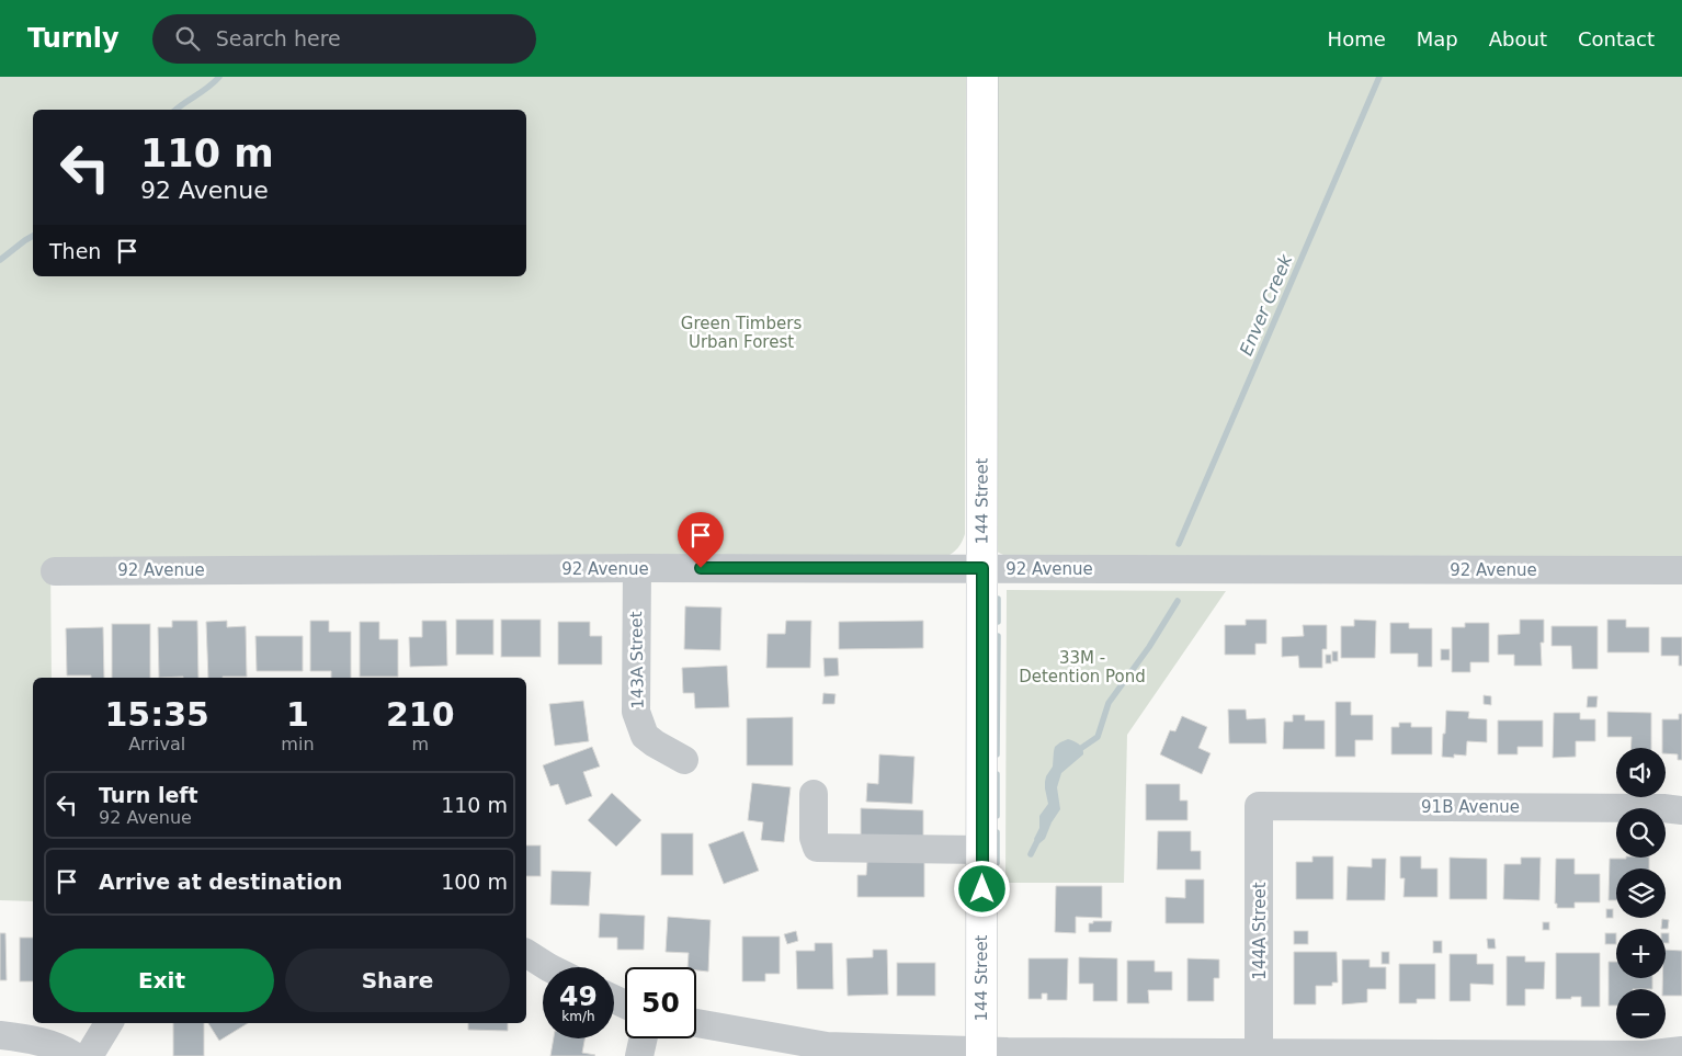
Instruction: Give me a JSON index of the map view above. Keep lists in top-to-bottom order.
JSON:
{
  "streets": {
    "main road": ["144 Street"],
    "street": [
      "92 Avenue",
      "143A Street",
      "91B Avenue",
      "144A Street"
    ]
  },
  "crossings": [
    ["144 Street", "92 Avenue"],
    ["92 Avenue", "143A Street"],
    ["91B Avenue", "144A Street"]
  ],
  "water": ["Enver Creek"],
  "parks": ["Green Timbers Urban Forest", "33M - Detention Pond"],
  "page": {
    "header": "Turnly",
    "search": "Search here",
    "nav": [
      "Home",
      "Map",
      "About",
      "Contact"
    ],
    "turn": ["110 m", "92 Avenue"],
    "then": "Then",
    "eta": [
      "15:35",
      "Arrival",
      "1",
      "min",
      "210",
      "m"
    ],
    "map_buttons": ["+", "−"],
    "list": [
      {
        "name": "Turn left",
        "note": "92 Avenue",
        "value": "110 m"
      },
      {
        "name": "Arrive at destination",
        "value": "100 m"
      }
    ],
    "buttons": ["Exit", "Share"],
    "speed": "49 km/h",
    "limit": "50"
  }
}
